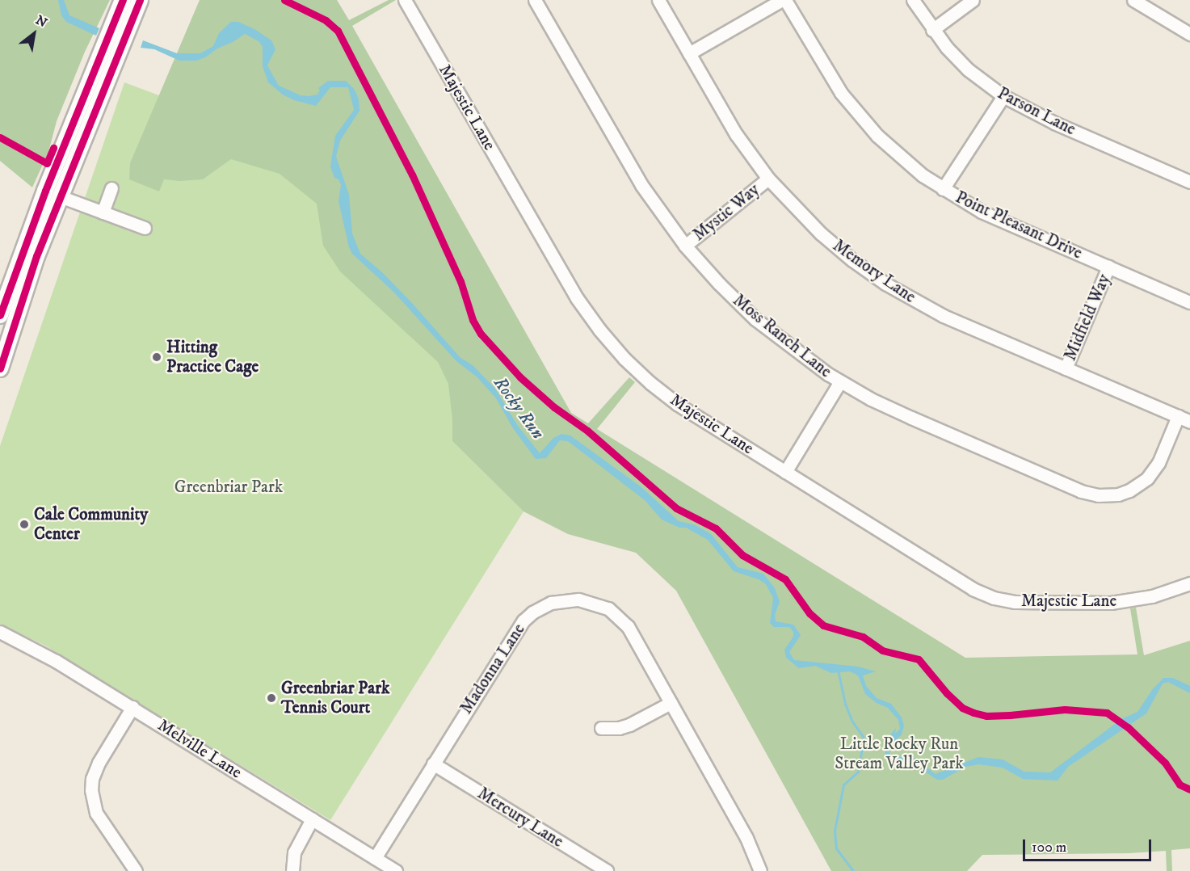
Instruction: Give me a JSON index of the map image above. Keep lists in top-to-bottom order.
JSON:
{
  "streets": {
    "street": [
      "Majestic Lane",
      "Parson Lane",
      "Mystic Way",
      "Point Pleasant Drive",
      "Memory Lane",
      "Midfield Way",
      "Moss Ranch Lane",
      "Madonna Lane",
      "Melville Lane",
      "Mercury Lane"
    ]
  },
  "crossings": [
    ["Mystic Way", "Memory Lane"],
    ["Mystic Way", "Moss Ranch Lane"],
    ["Point Pleasant Drive", "Midfield Way"],
    ["Memory Lane", "Midfield Way"],
    ["Memory Lane", "Moss Ranch Lane"],
    ["Madonna Lane", "Melville Lane"],
    ["Madonna Lane", "Mercury Lane"]
  ],
  "water": ["Rocky Run"],
  "parks": ["Greenbriar Park", "Little Rocky Run Stream Valley Park"],
  "places": ["Hitting Practice Cage", "Cale Community Center", "Greenbriar Park Tennis Court"],
  "scale_bar": "100 m",
  "north": "top right"
}
